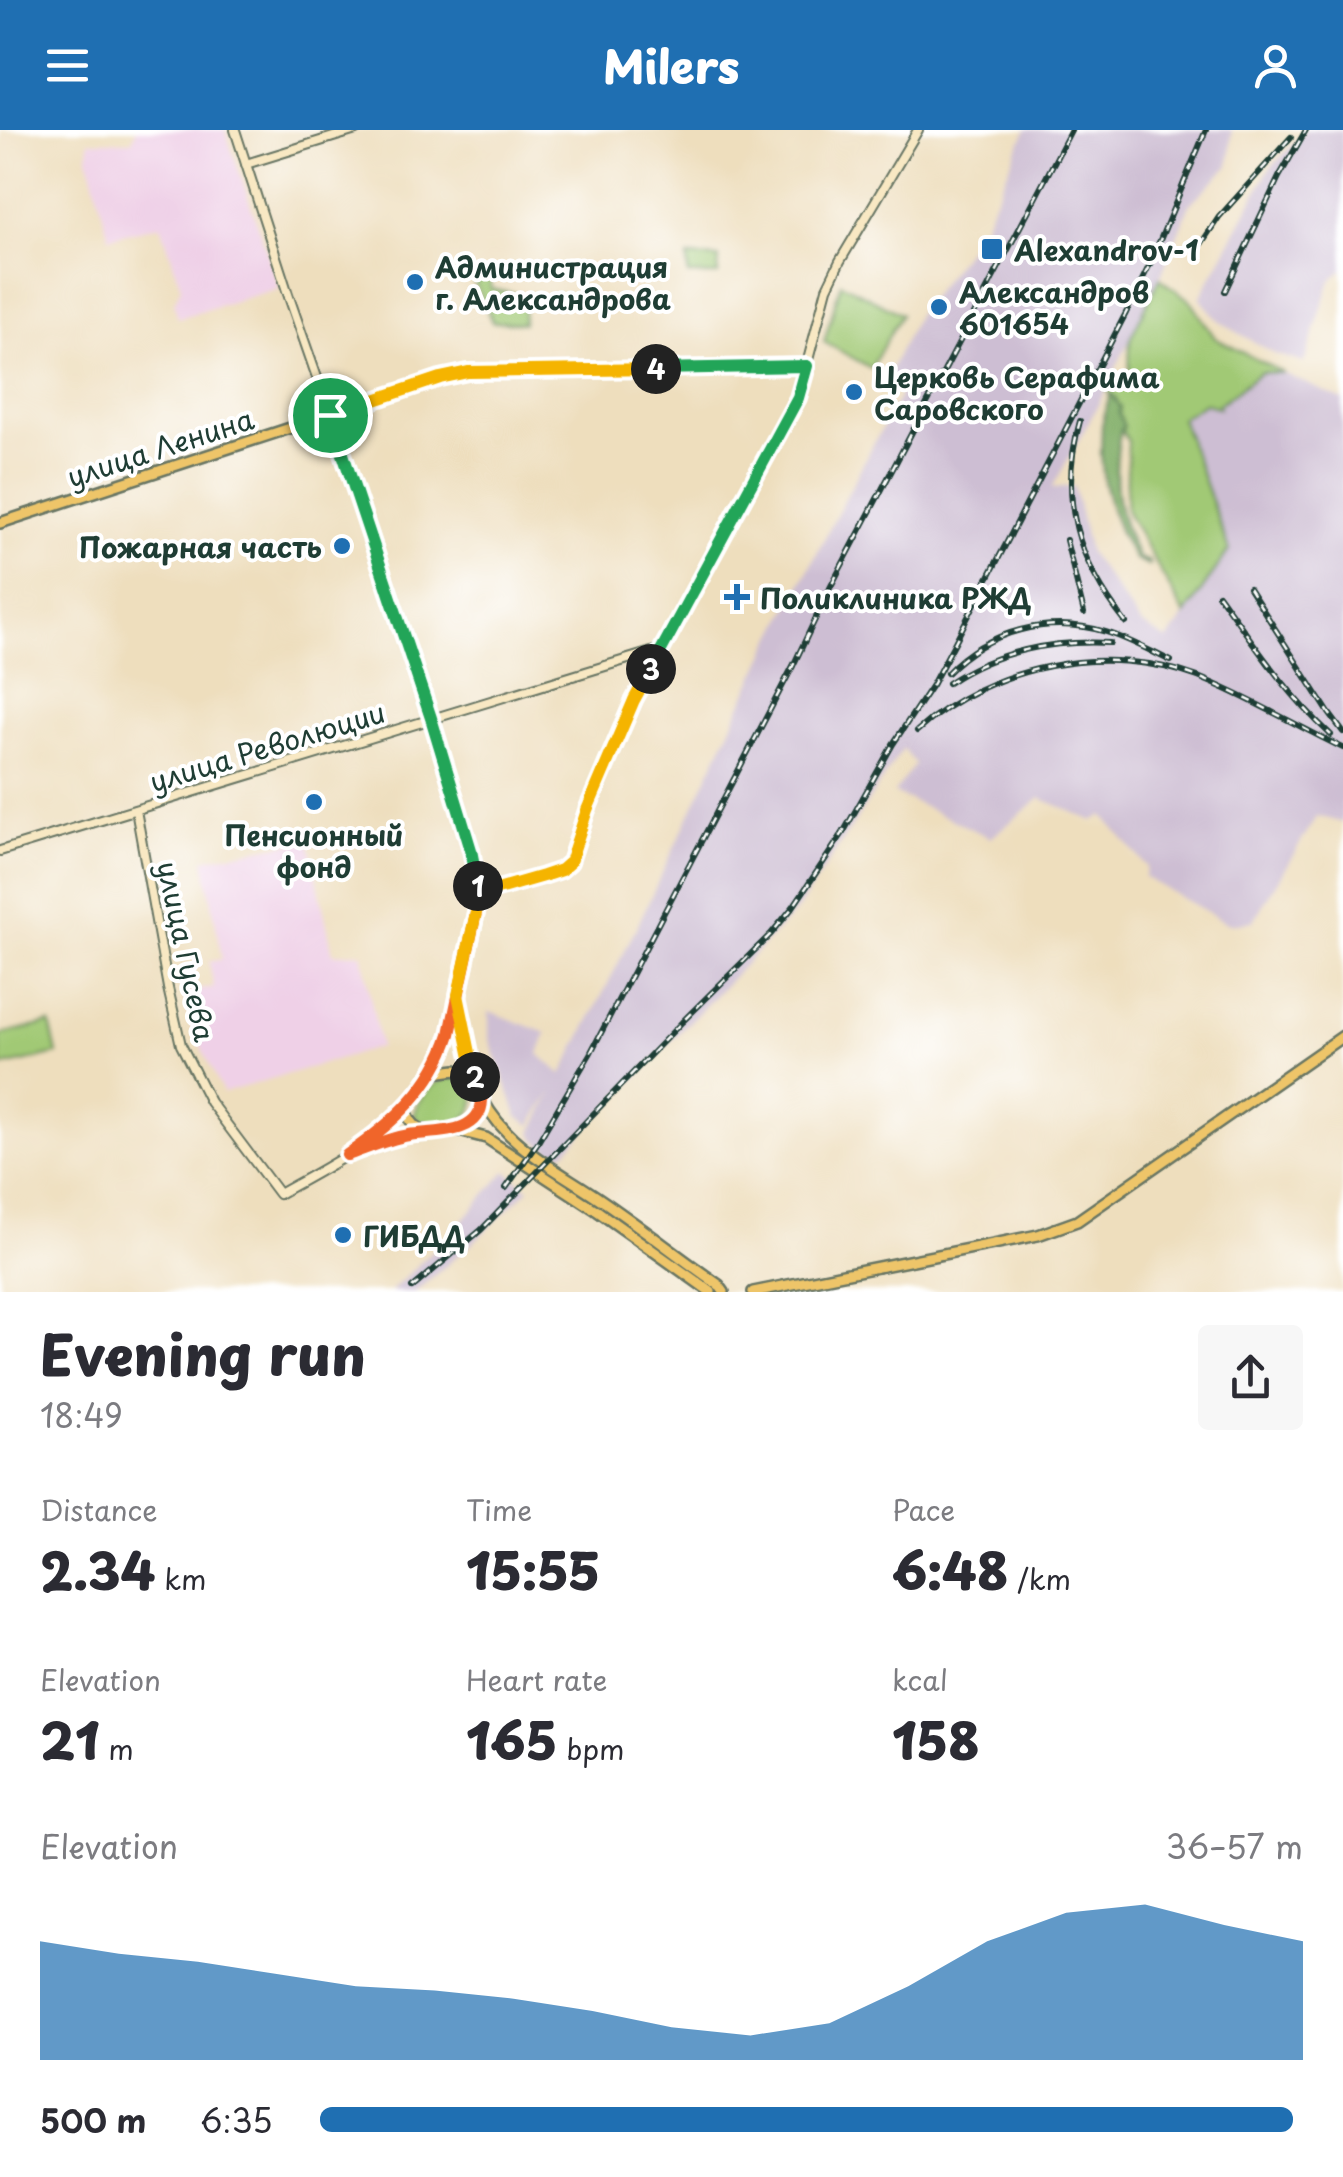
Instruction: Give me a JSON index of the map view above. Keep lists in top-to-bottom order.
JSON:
{
  "streets": {
    "main road": ["улица Ленина", "улица Революции", "улица Гусева"]
  },
  "crossings": [
    ["улица Революции", "улица Гусева"]
  ],
  "places": {
    "transit": ["Alexandrov-1"],
    "other": [
      "Администрация г. Александрова",
      "Александров 601654",
      "Церковь Серафима Саровского",
      "Пожарная часть",
      "Пенсионный фонд",
      "ГИБДД"
    ],
    "health": ["Поликлиника РЖД"]
  },
  "page": {
    "header": "Milers",
    "pins": [
      "4",
      "3",
      "1",
      "2"
    ],
    "heading": ["Evening run", "18:49"],
    "stats": [
      ["Distance", "2.34 km"],
      ["Time", "15:55"],
      ["Pace", "6:48 /km"],
      ["Elevation", "21 m"],
      ["Heart rate", "165 bpm"],
      ["kcal", "158"]
    ],
    "chart": ["Elevation", "36–57 m"],
    "list": [
      {
        "name": "500 m",
        "note": "6:35"
      }
    ]
  }
}
